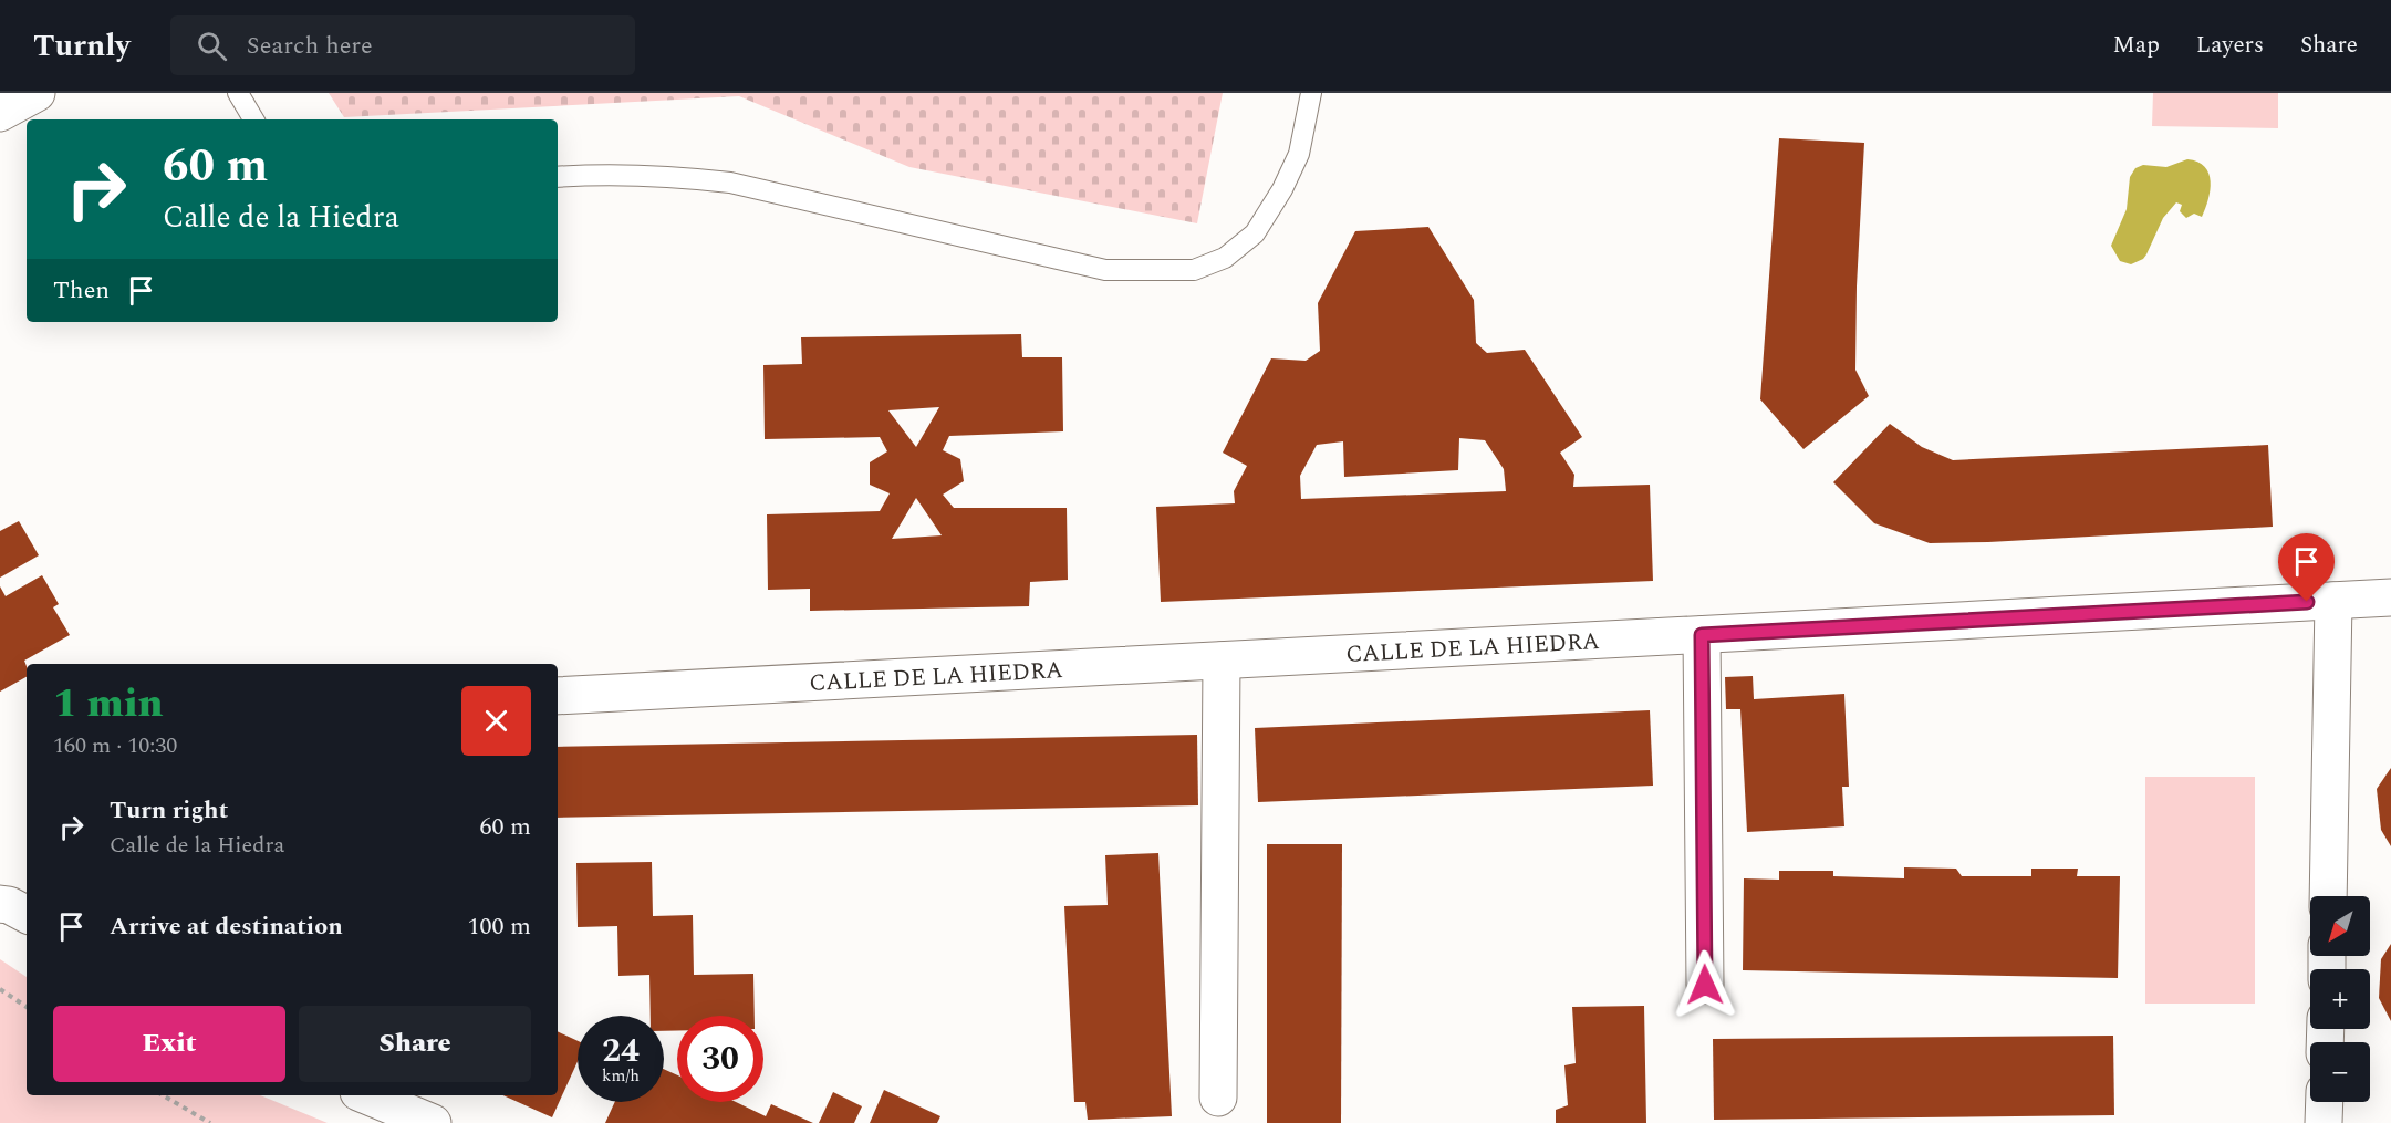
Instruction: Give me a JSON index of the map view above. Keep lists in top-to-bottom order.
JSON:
{
  "streets": {
    "street": ["CALLE DE LA HIEDRA"]
  },
  "north": "bottom left",
  "page": {
    "header": "Turnly",
    "search": "Search here",
    "nav": ["Map", "Layers", "Share"],
    "turn": ["60 m", "Calle de la Hiedra"],
    "then": "Then",
    "heading": ["1 min", "160 m · 10:30"],
    "list": [
      {
        "name": "Turn right",
        "note": "Calle de la Hiedra",
        "value": "60 m"
      },
      {
        "name": "Arrive at destination",
        "value": "100 m"
      }
    ],
    "map_buttons": ["+", "−"],
    "buttons": ["Exit", "Share"],
    "speed": "24 km/h",
    "limit": "30"
  }
}
